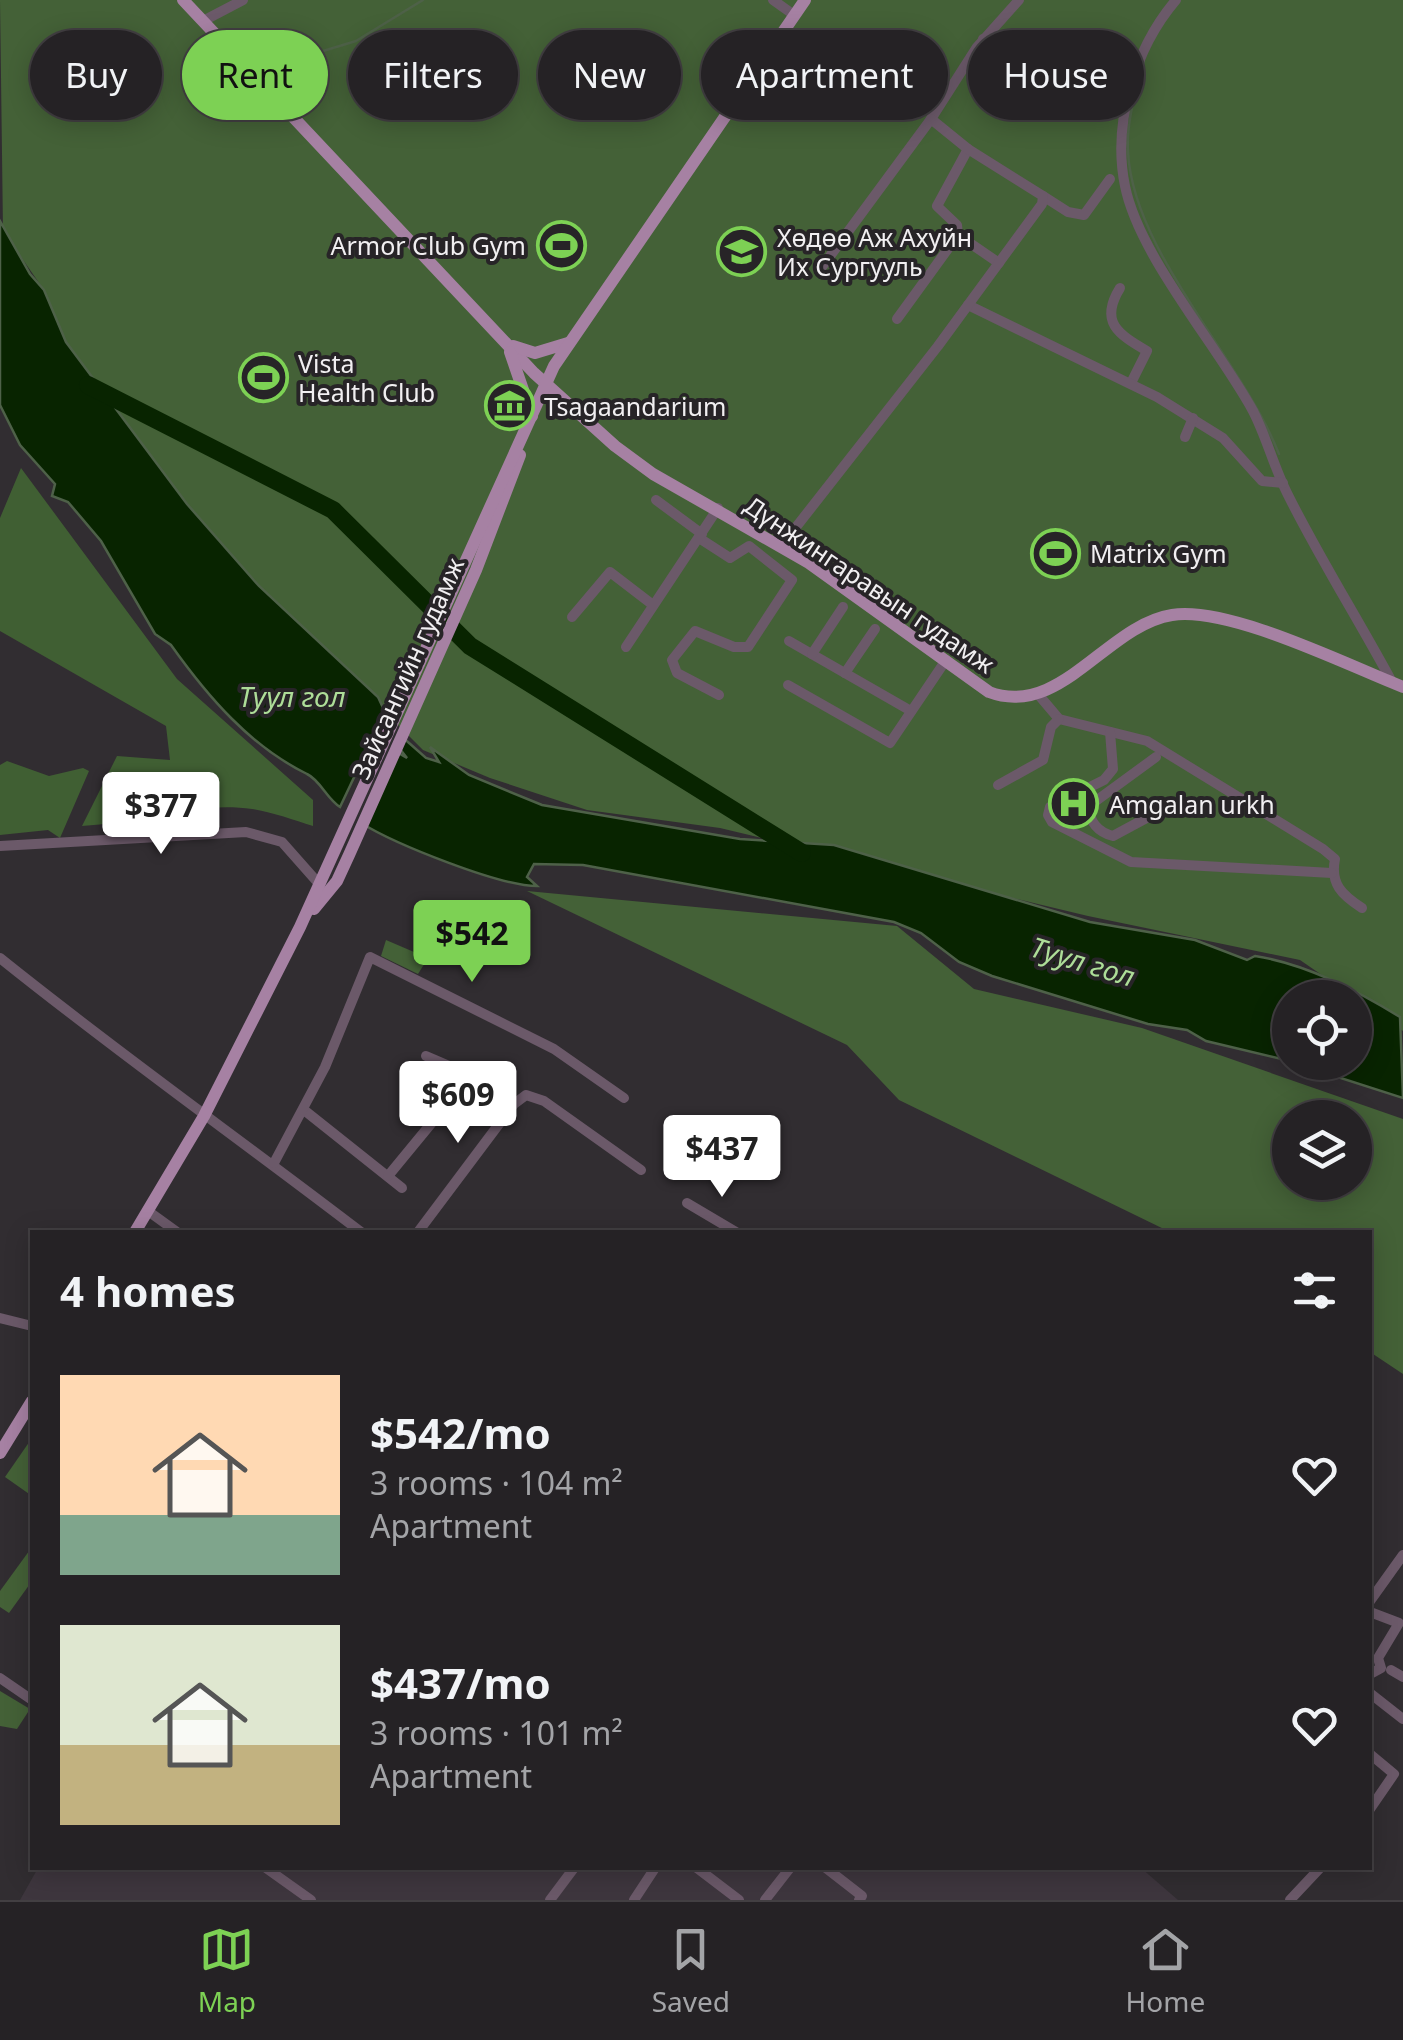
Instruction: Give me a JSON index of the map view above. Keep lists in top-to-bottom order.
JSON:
{
  "streets": {
    "main road": ["Дүнжингаравын гудамж", "Зайсангийн гудамж"]
  },
  "crossings": [
    ["Дүнжингаравын гудамж", "Зайсангийн гудамж"]
  ],
  "water": ["Туул гол"],
  "places": {
    "sports": ["Armor Club Gym", "Vista Health Club", "Matrix Gym"],
    "school or university": ["Хөдөө Аж Ахуйн Их Сургууль"],
    "museum": ["Tsagaandarium"],
    "hospital": ["Amgalan urkh"]
  },
  "page": {
    "chip": [
      "Buy",
      "Rent",
      "Filters",
      "New",
      "Apartment",
      "House"
    ],
    "price": [
      "$377",
      "$542",
      "$609",
      "$437"
    ],
    "heading": "4 homes",
    "list": [
      {
        "name": "$542/mo",
        "note": "3 rooms · 104 m² · Apartment"
      },
      {
        "name": "$437/mo",
        "note": "3 rooms · 101 m² · Apartment"
      }
    ],
    "tabs": ["Map", "Saved", "Home"]
  }
}
